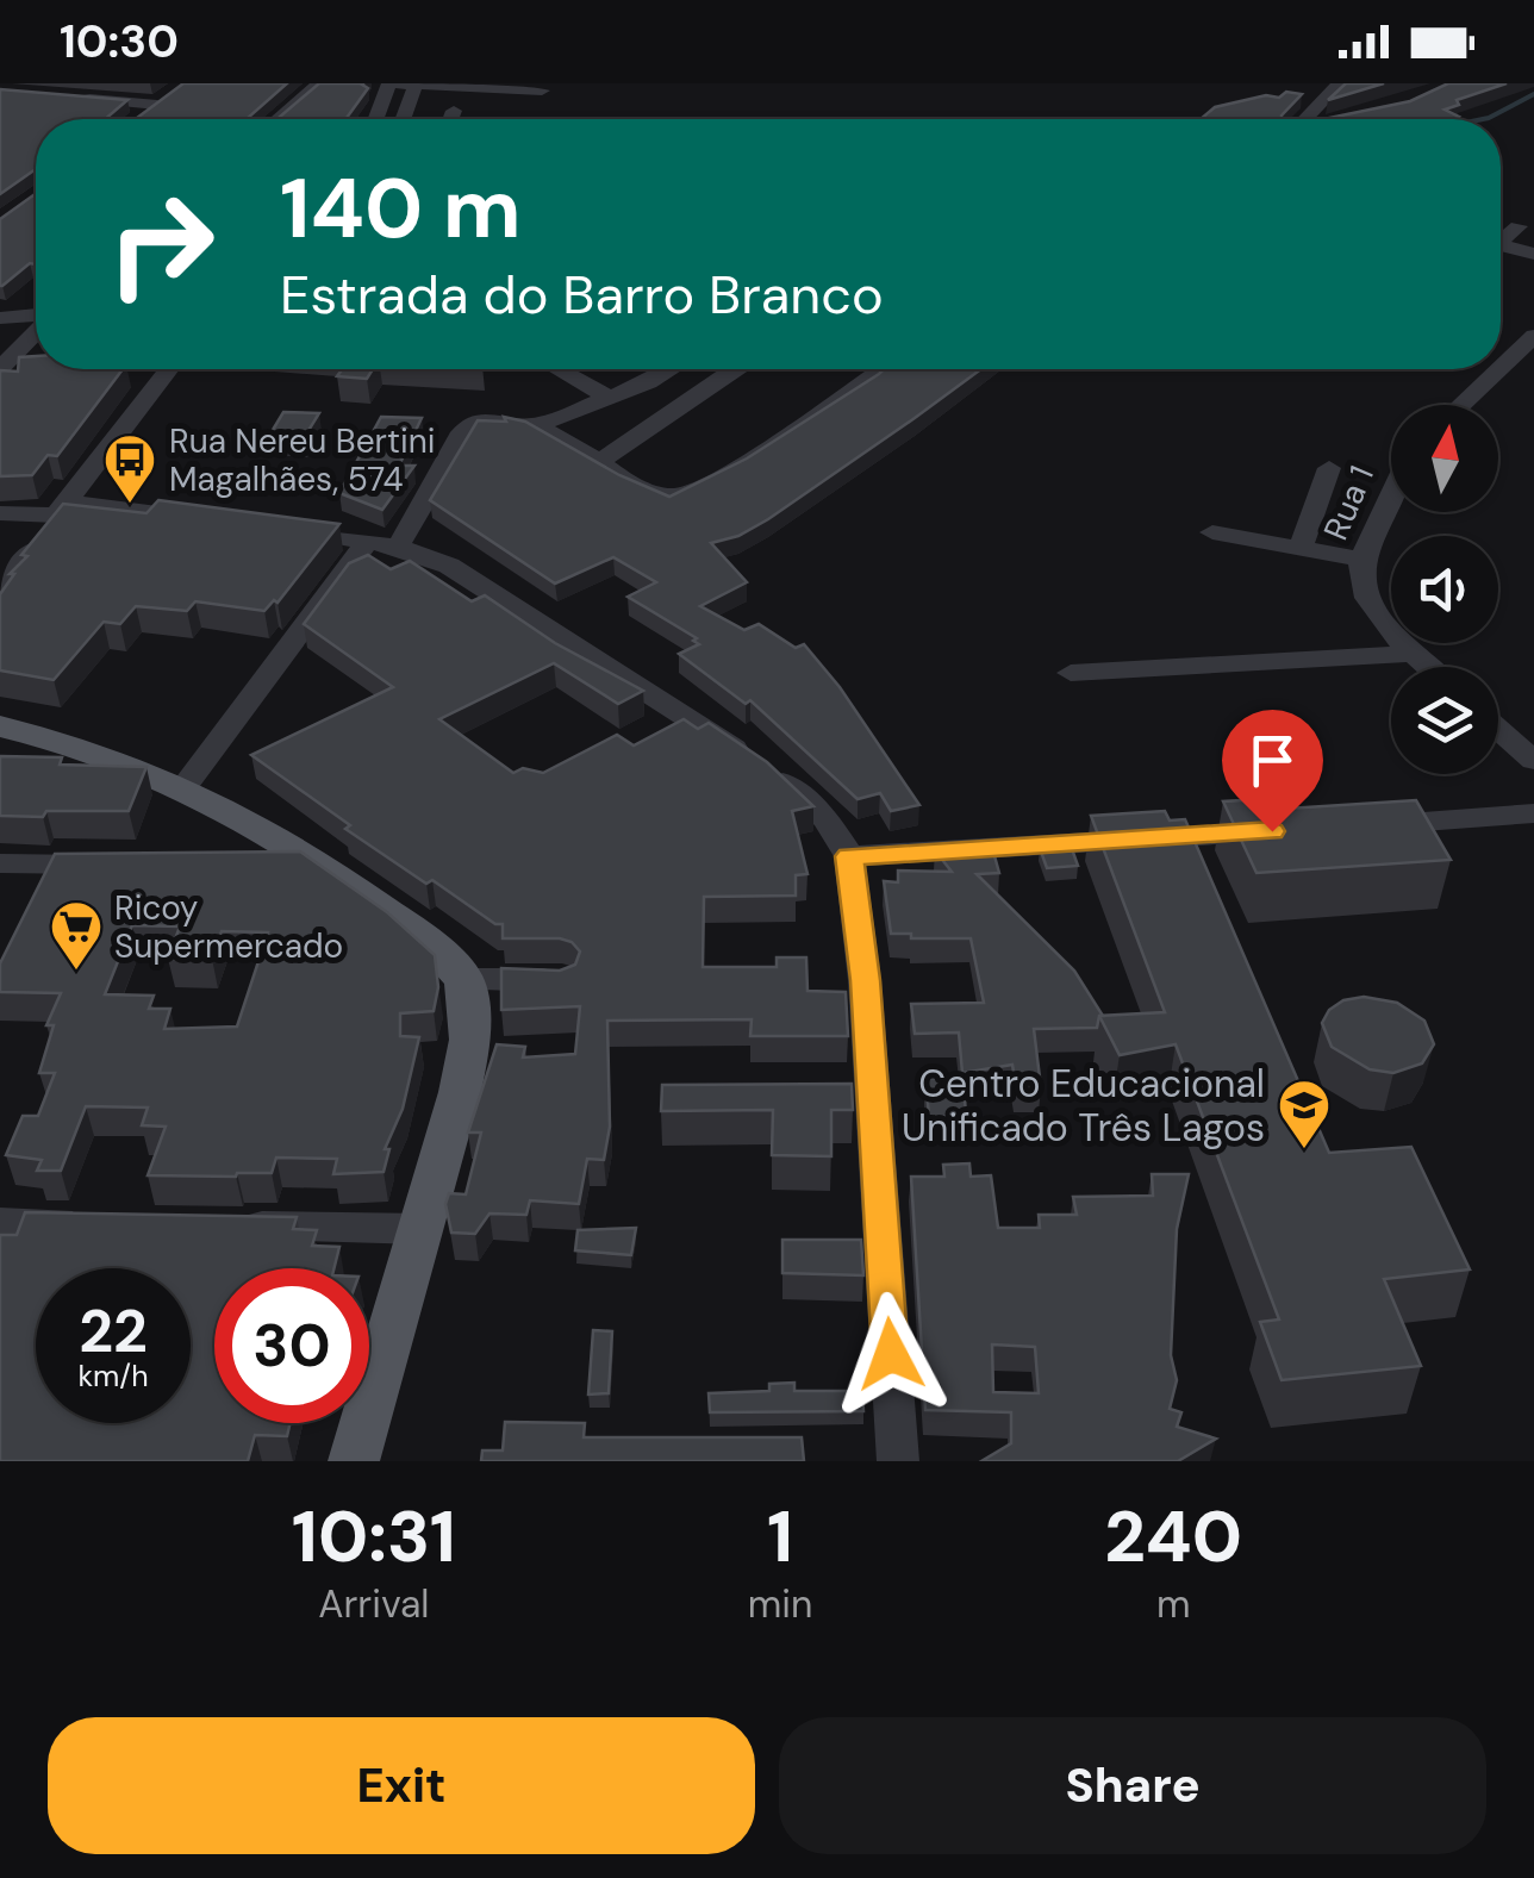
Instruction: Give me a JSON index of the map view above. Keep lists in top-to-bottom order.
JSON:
{
  "streets": {
    "street": ["Rua 1"]
  },
  "places": {
    "bus stop": ["Rua Nereu Bertini Magalhães, 574"],
    "supermarket": ["Ricoy Supermercado"],
    "school or university": ["Centro Educacional Unificado Três Lagos"]
  },
  "north": "top",
  "page": {
    "status": "10:30",
    "turn": ["140 m", "Estrada do Barro Branco"],
    "speed": "22 km/h",
    "limit": "30",
    "eta": [
      "10:31",
      "Arrival",
      "1",
      "min",
      "240",
      "m"
    ],
    "buttons": ["Exit", "Share"]
  }
}
